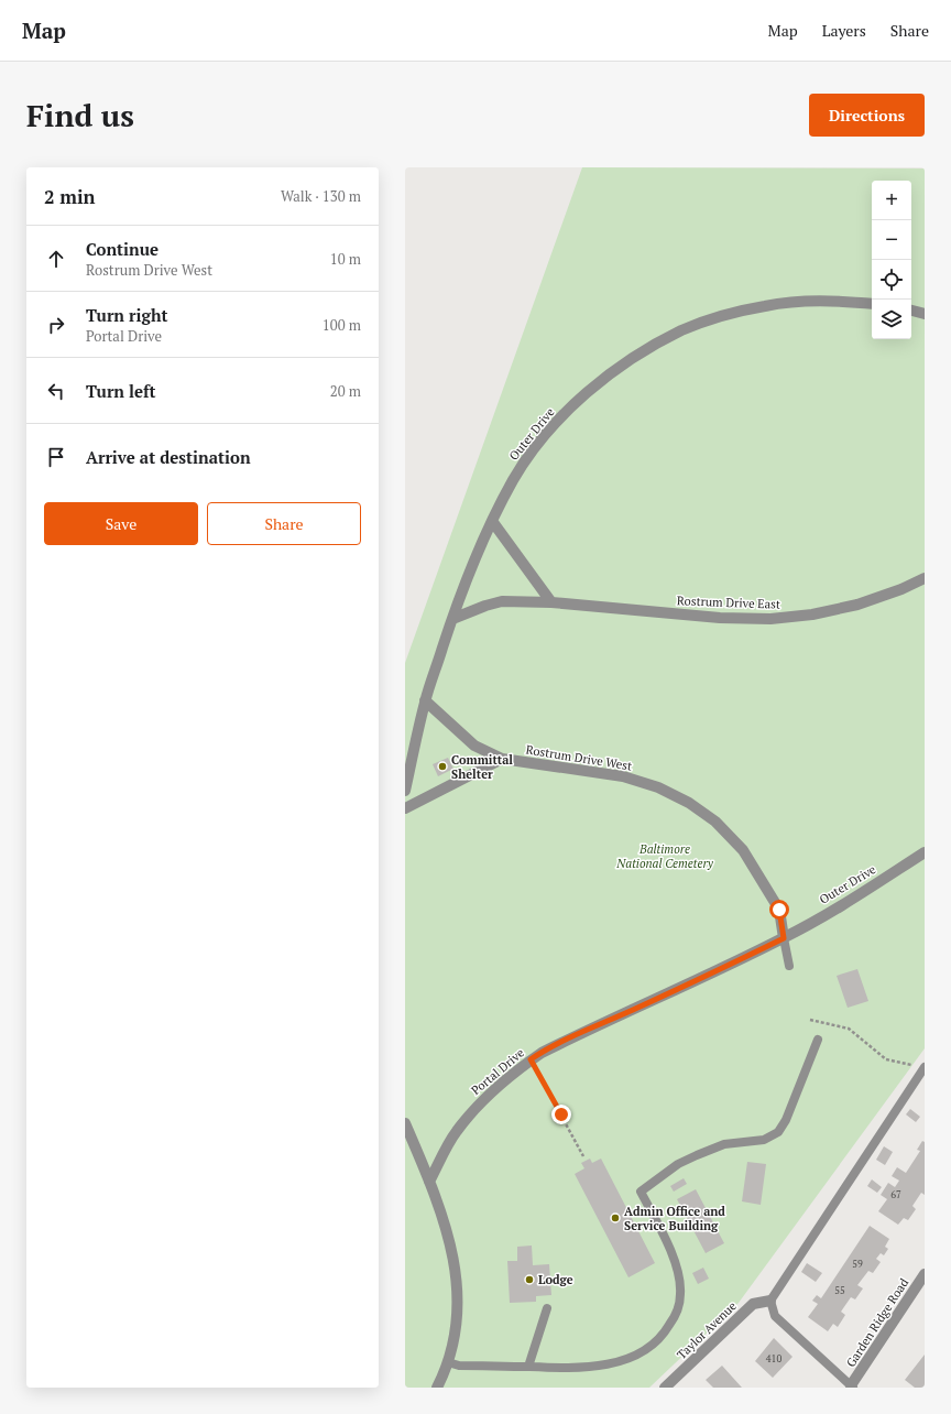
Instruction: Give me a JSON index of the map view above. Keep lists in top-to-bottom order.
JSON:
{
  "streets": {
    "street": [
      "Outer Drive",
      "Rostrum Drive East",
      "Rostrum Drive West",
      "Portal Drive",
      "Garden Ridge Road",
      "Taylor Avenue"
    ]
  },
  "crossings": [
    ["Outer Drive", "Rostrum Drive East"],
    ["Outer Drive", "Rostrum Drive West"],
    ["Outer Drive", "Portal Drive"],
    ["Rostrum Drive West", "Portal Drive"]
  ],
  "parks": ["Baltimore National Cemetery"],
  "places": ["Committal Shelter", "Admin Office and Service Building", "Lodge"],
  "house_numbers": [
    "67",
    "59",
    "55",
    "410"
  ],
  "page": {
    "header": "Map",
    "nav": ["Map", "Layers", "Share"],
    "buttons": [
      "Directions",
      ["Save", "Share"]
    ],
    "title": "Find us",
    "heading": ["2 min", "Walk · 130 m"],
    "map_buttons": ["+", "−"],
    "list": [
      ["Continue", "Rostrum Drive West", "10 m"],
      ["Turn right", "Portal Drive", "100 m"],
      ["Turn left", "20 m"],
      "Arrive at destination"
    ]
  }
}
